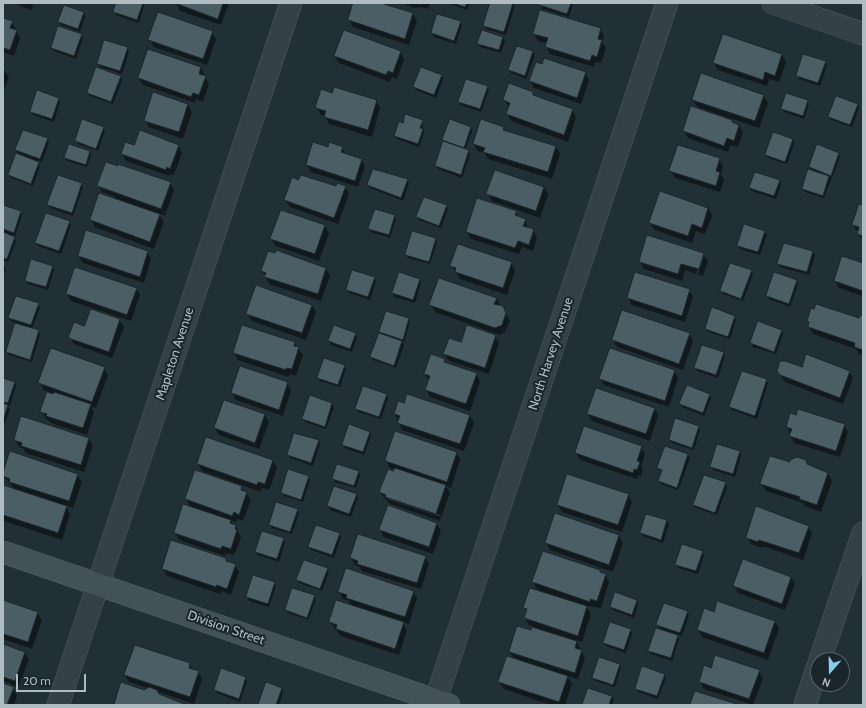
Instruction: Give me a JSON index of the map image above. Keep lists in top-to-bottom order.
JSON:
{
  "streets": {
    "street": ["Mapleton Avenue", "North Harvey Avenue", "Division Street"]
  },
  "crossings": [
    ["Mapleton Avenue", "Division Street"],
    ["North Harvey Avenue", "Division Street"]
  ],
  "scale_bar": "20 m",
  "north": "bottom"
}
